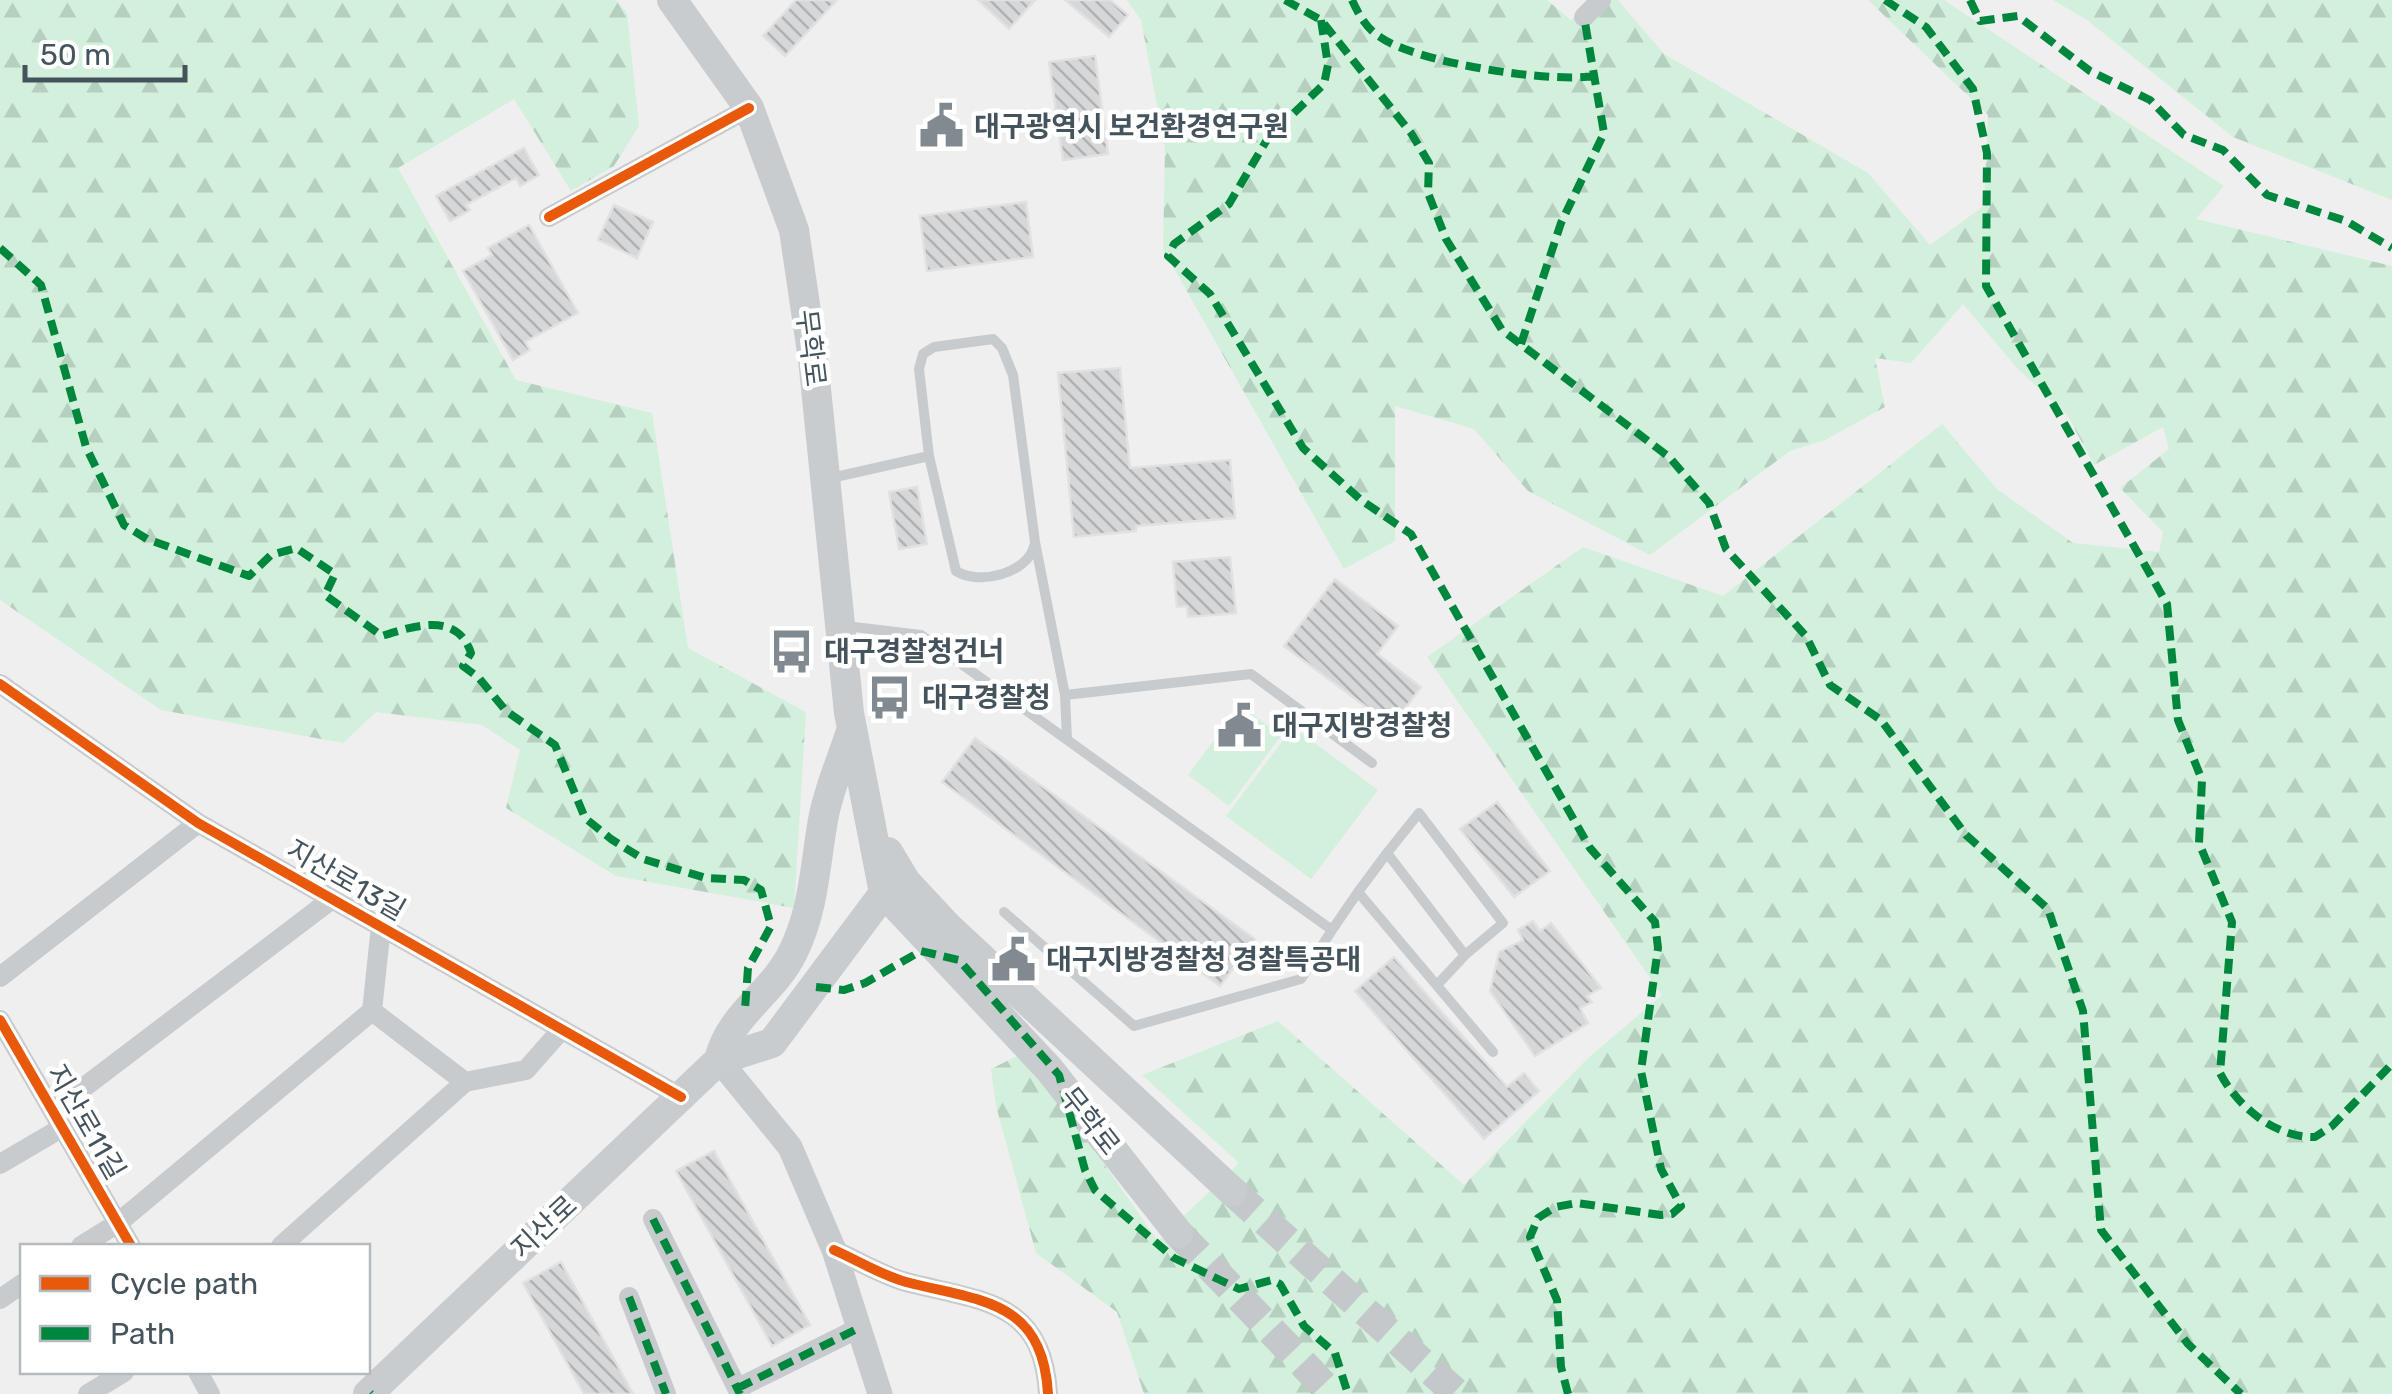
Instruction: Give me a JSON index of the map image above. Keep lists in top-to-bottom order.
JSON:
{
  "streets": {
    "main road": ["무학로", "지산로"],
    "street": ["지산로13길", "지산로11길"]
  },
  "crossings": [
    ["무학로", "지산로"],
    ["지산로13길", "지산로11길"],
    ["지산로13길", "지산로"]
  ],
  "places": {
    "public building": ["대구광역시 보건환경연구원", "대구지방경찰청", "대구지방경찰청 경찰특공대"],
    "bus stop": ["대구경찰청건너", "대구경찰청"]
  },
  "legend": ["Cycle path", "Path"],
  "scale_bar": "50 m"
}
